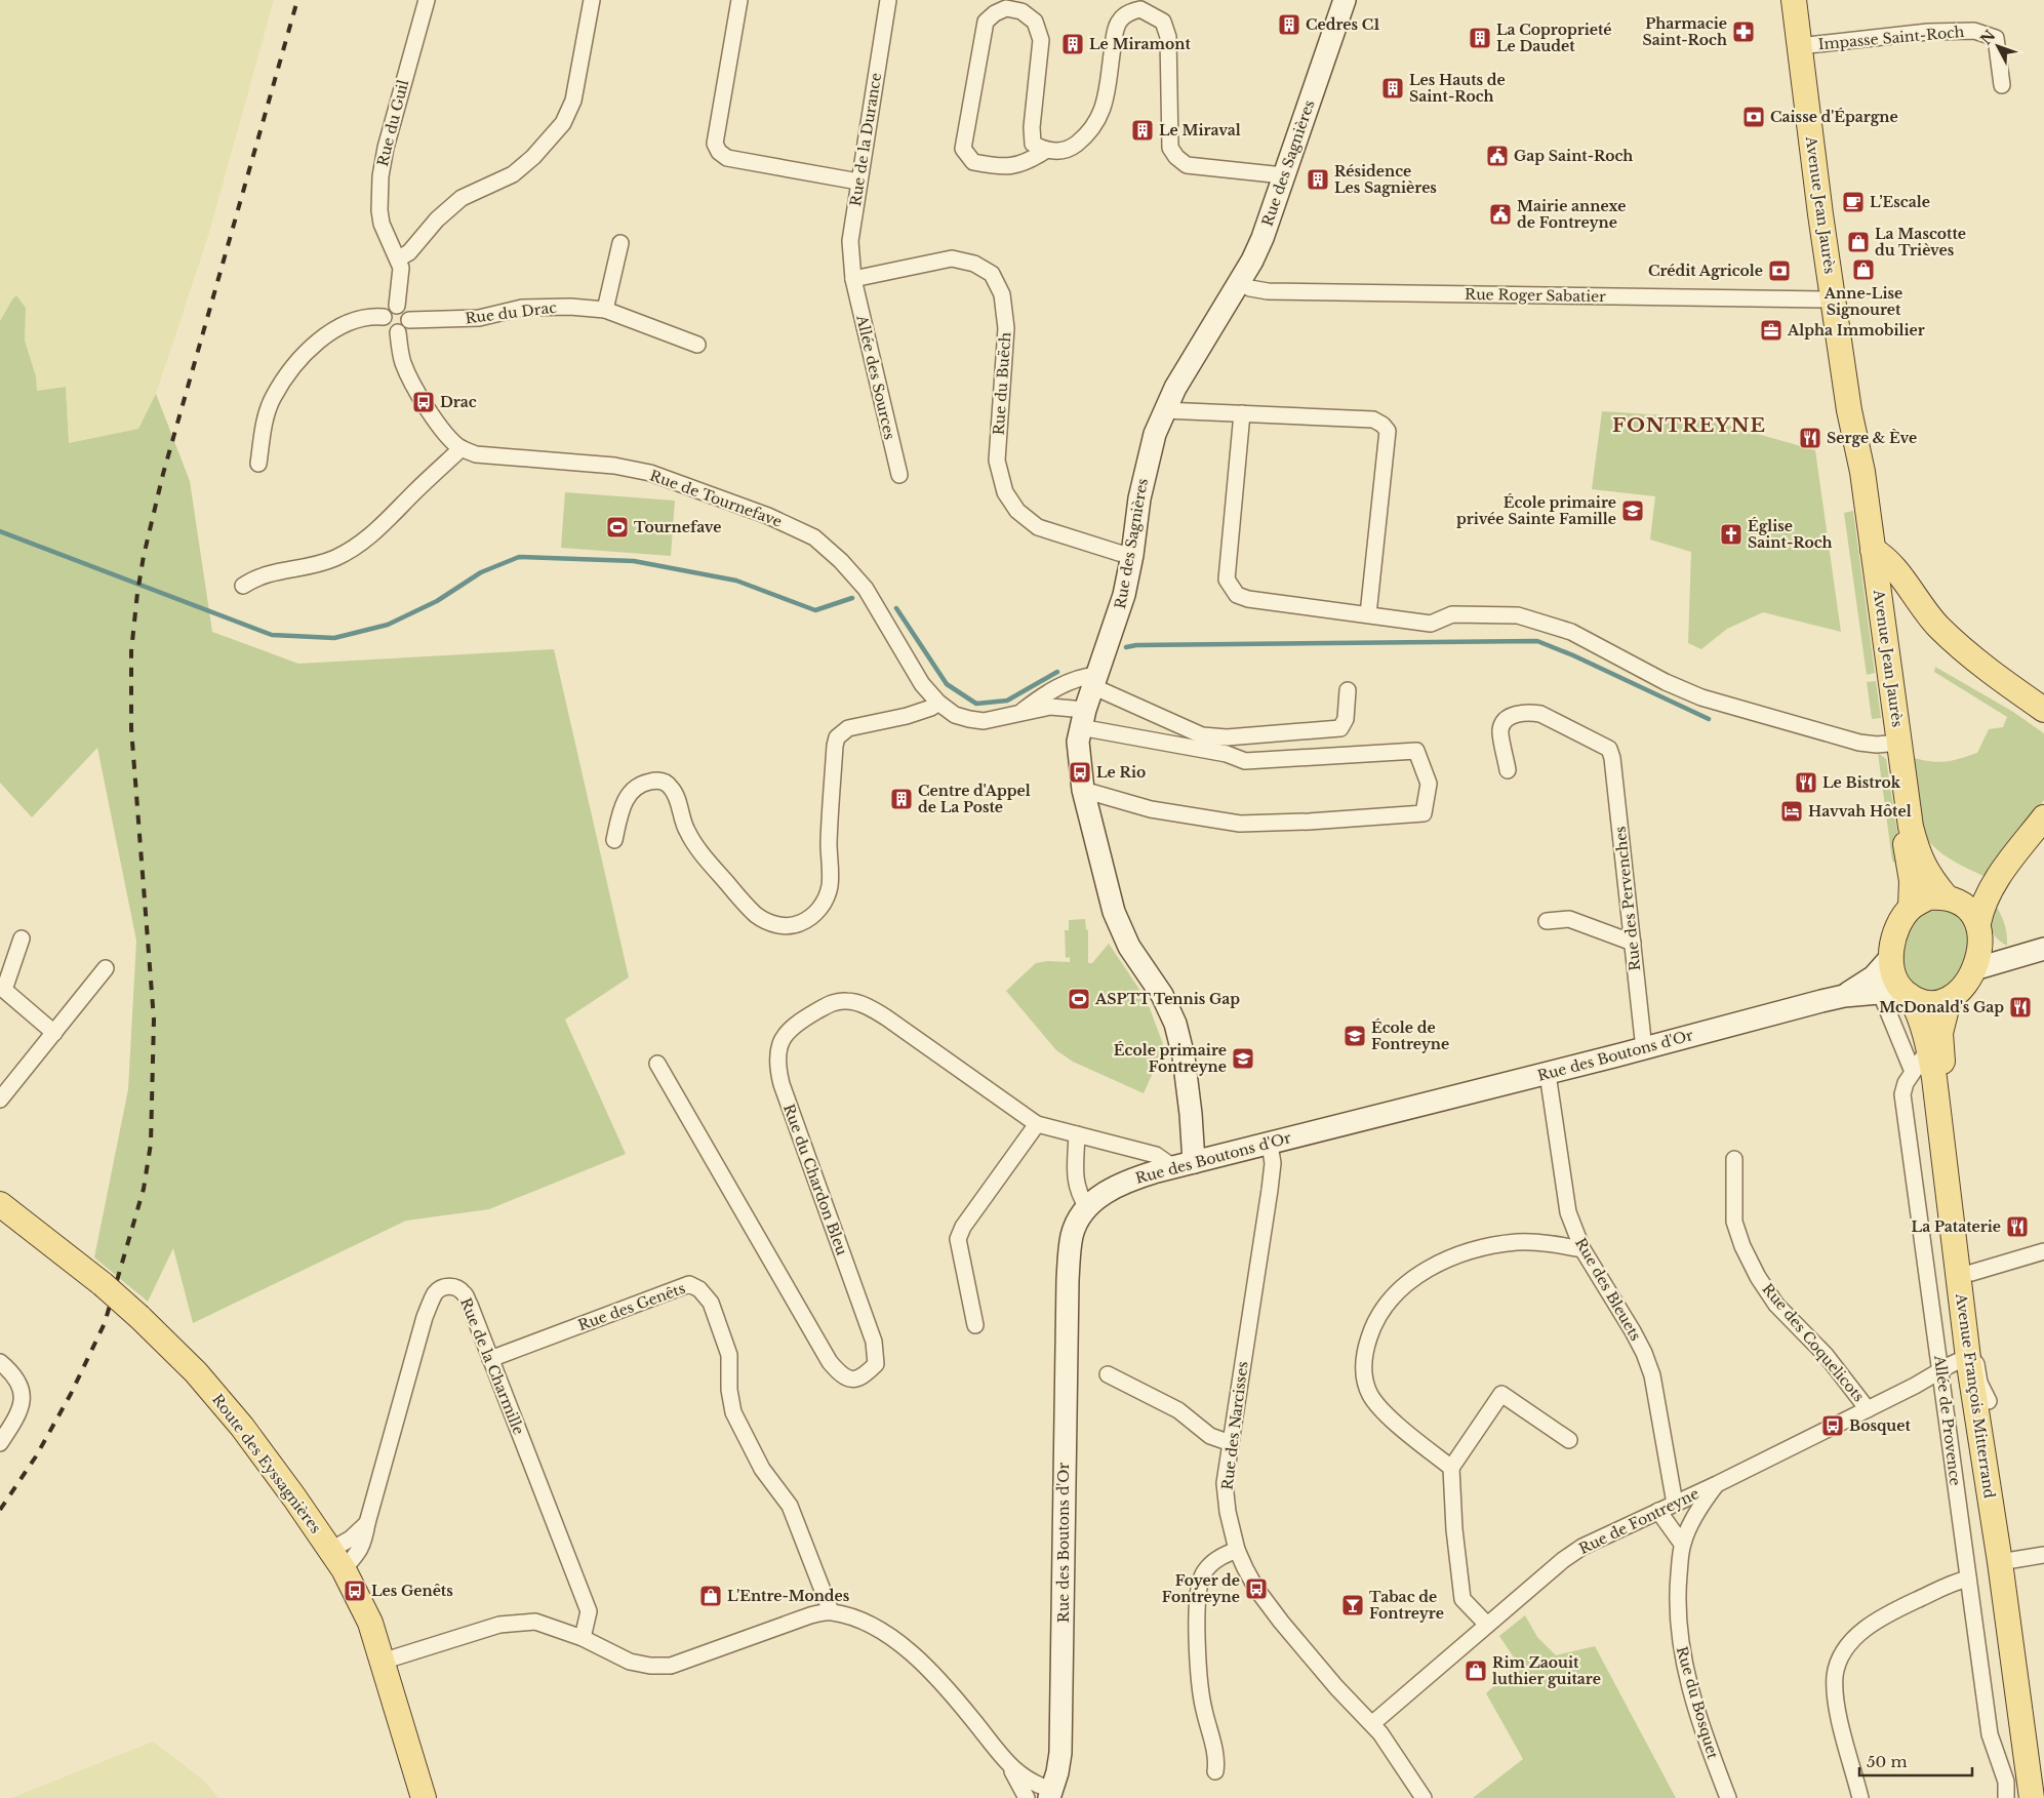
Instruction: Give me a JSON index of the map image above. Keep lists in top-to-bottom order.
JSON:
{
  "streets": {
    "main road": [
      "Rue des Sagnières",
      "Avenue Jean Jaurès",
      "Rue des Boutons d'Or",
      "Avenue François Mitterrand",
      "Route des Eyssagnières"
    ],
    "street": [
      "Impasse Saint-Roch",
      "Rue du Guil",
      "Rue de la Durance",
      "Rue Roger Sabatier",
      "Rue du Drac",
      "Allée des Sources",
      "Rue du Buëch",
      "Rue de Tournefave",
      "Rue des Pervenches",
      "Rue du Chardon Bleu",
      "Rue des Bleuets",
      "Rue des Genêts",
      "Rue des Coquelicots",
      "Rue de la Charmille",
      "Allée de Provence",
      "Rue des Narcisses",
      "Rue de Fontreyne",
      "Rue du Bosquet"
    ]
  },
  "crossings": [
    ["Impasse Saint-Roch", "Avenue Jean Jaurès"],
    ["Rue du Guil", "Rue du Drac"],
    ["Rue du Guil", "Rue de Tournefave"],
    ["Rue de la Durance", "Allée des Sources"],
    ["Rue de la Durance", "Rue du Buëch"],
    ["Rue des Sagnières", "Rue Roger Sabatier"],
    ["Rue des Sagnières", "Rue du Buëch"],
    ["Rue des Sagnières", "Rue de Tournefave"],
    ["Rue des Sagnières", "Rue des Boutons d'Or"],
    ["Rue des Sagnières", "Rue du Chardon Bleu"],
    ["Avenue Jean Jaurès", "Rue Roger Sabatier"],
    ["Avenue Jean Jaurès", "Rue des Boutons d'Or"],
    ["Avenue Jean Jaurès", "Avenue François Mitterrand"],
    ["Rue du Drac", "Rue de Tournefave"],
    ["Allée des Sources", "Rue du Buëch"],
    ["Rue des Pervenches", "Rue des Boutons d'Or"],
    ["Rue des Boutons d'Or", "Rue du Chardon Bleu"],
    ["Rue des Boutons d'Or", "Rue des Bleuets"],
    ["Rue des Boutons d'Or", "Rue des Genêts"],
    ["Rue des Boutons d'Or", "Rue de la Charmille"],
    ["Rue des Boutons d'Or", "Avenue François Mitterrand"],
    ["Rue des Boutons d'Or", "Rue des Narcisses"],
    ["Rue des Boutons d'Or", "Route des Eyssagnières"],
    ["Rue des Bleuets", "Rue de Fontreyne"],
    ["Rue des Genêts", "Rue de la Charmille"],
    ["Rue des Coquelicots", "Rue de Fontreyne"],
    ["Rue de la Charmille", "Route des Eyssagnières"],
    ["Avenue François Mitterrand", "Allée de Provence"],
    ["Avenue François Mitterrand", "Rue de Fontreyne"],
    ["Allée de Provence", "Rue de Fontreyne"],
    ["Rue des Narcisses", "Rue de Fontreyne"],
    ["Rue de Fontreyne", "Rue du Bosquet"]
  ],
  "districts": ["FONTREYNE"],
  "places": {
    "building": [
      "Cedres C1",
      "La Coproprieté Le Daudet",
      "Le Miramont",
      "Les Hauts de Saint-Roch",
      "Le Miraval",
      "Résidence Les Sagnières",
      "Centre d'Appel de La Poste"
    ],
    "pharmacy": ["Pharmacie Saint-Roch"],
    "bank": ["Caisse d'Épargne", "Crédit Agricole"],
    "public building": ["Gap Saint-Roch", "Mairie annexe de Fontreyne"],
    "cafe": ["L’Escale"],
    "shop": [
      "La Mascotte du Trièves",
      "Anne-Lise Signouret",
      "L'Entre-Mondes",
      "Rim Zaouit luthier guitare"
    ],
    "office": ["Alpha Immobilier"],
    "bus stop": [
      "Drac",
      "Le Rio",
      "Bosquet",
      "Foyer de Fontreyne",
      "Les Genêts"
    ],
    "restaurant": [
      "Serge & Ève",
      "Le Bistrok",
      "McDonald's Gap",
      "La Pataterie"
    ],
    "school or university": ["École primaire privée Sainte Famille", "École de Fontreyne", "École primaire Fontreyne"],
    "sports": ["Tournefave", "ASPTT Tennis Gap"],
    "church": ["Église Saint-Roch"],
    "hotel": ["Havvah Hôtel"],
    "bar": ["Tabac de Fontreyre"]
  },
  "scale_bar": "50 m",
  "north": "top left"
}
